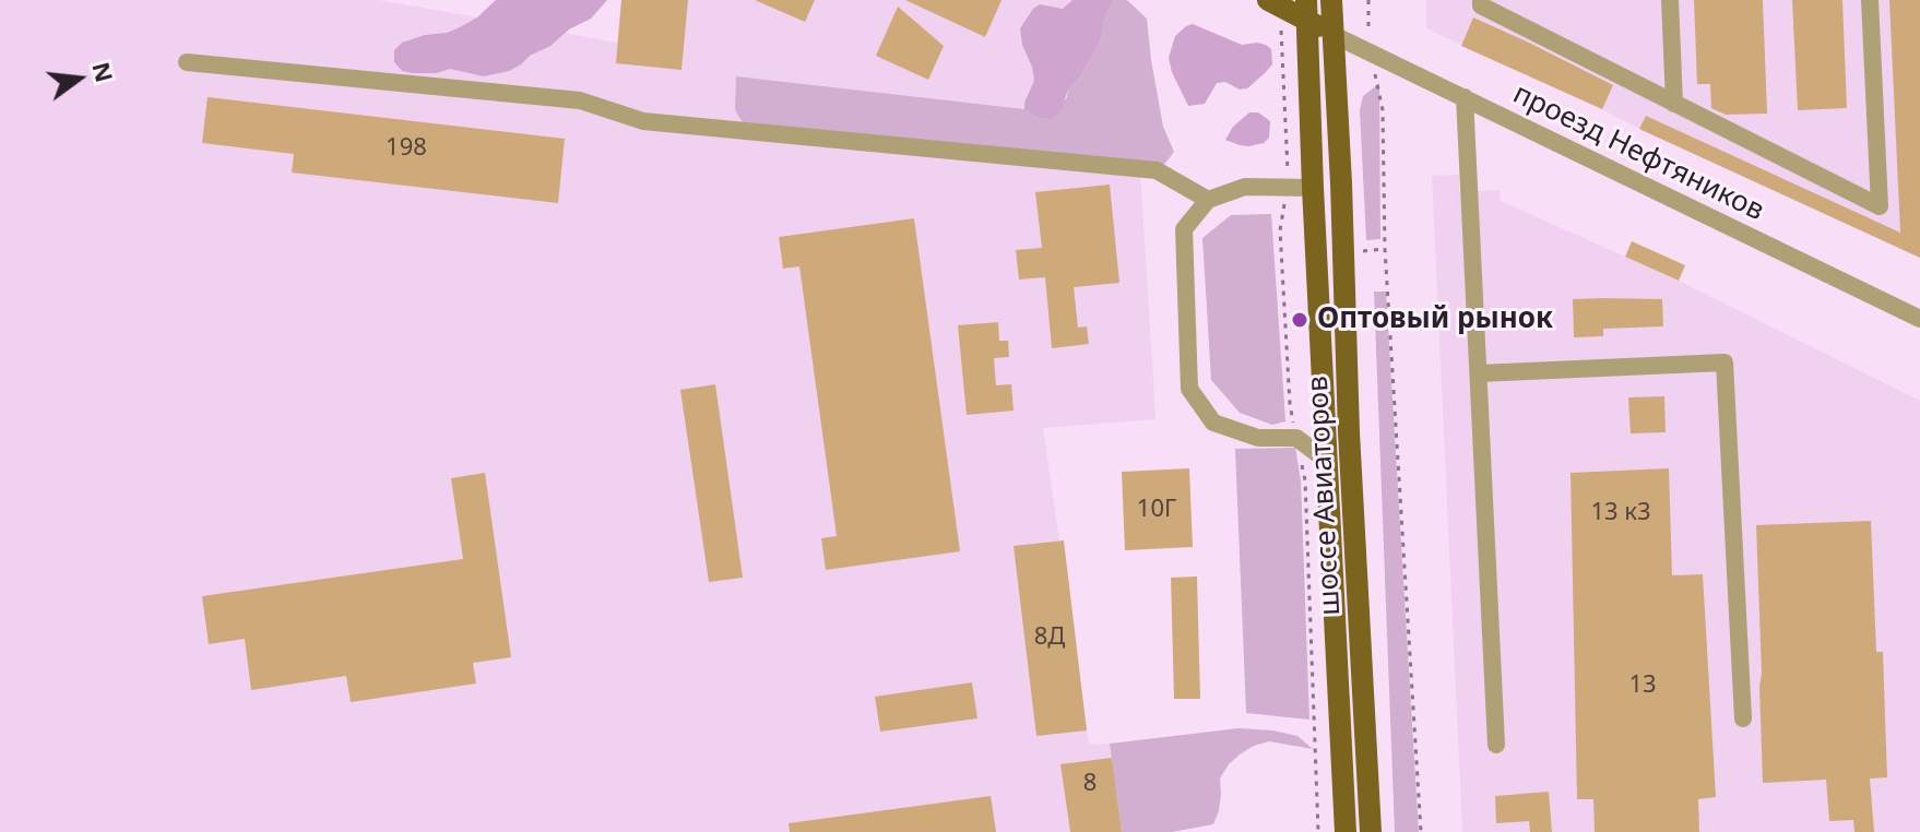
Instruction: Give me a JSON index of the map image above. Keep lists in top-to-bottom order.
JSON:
{
  "streets": {
    "main road": ["шоссе Авиаторов"],
    "street": ["проезд Нефтяников"]
  },
  "crossings": [
    ["проезд Нефтяников", "шоссе Авиаторов"]
  ],
  "places": ["Оптовый рынок"],
  "house_numbers": [
    "198",
    "10Г",
    "13 к3",
    "8Д",
    "13",
    "8"
  ],
  "north": "right"
}
